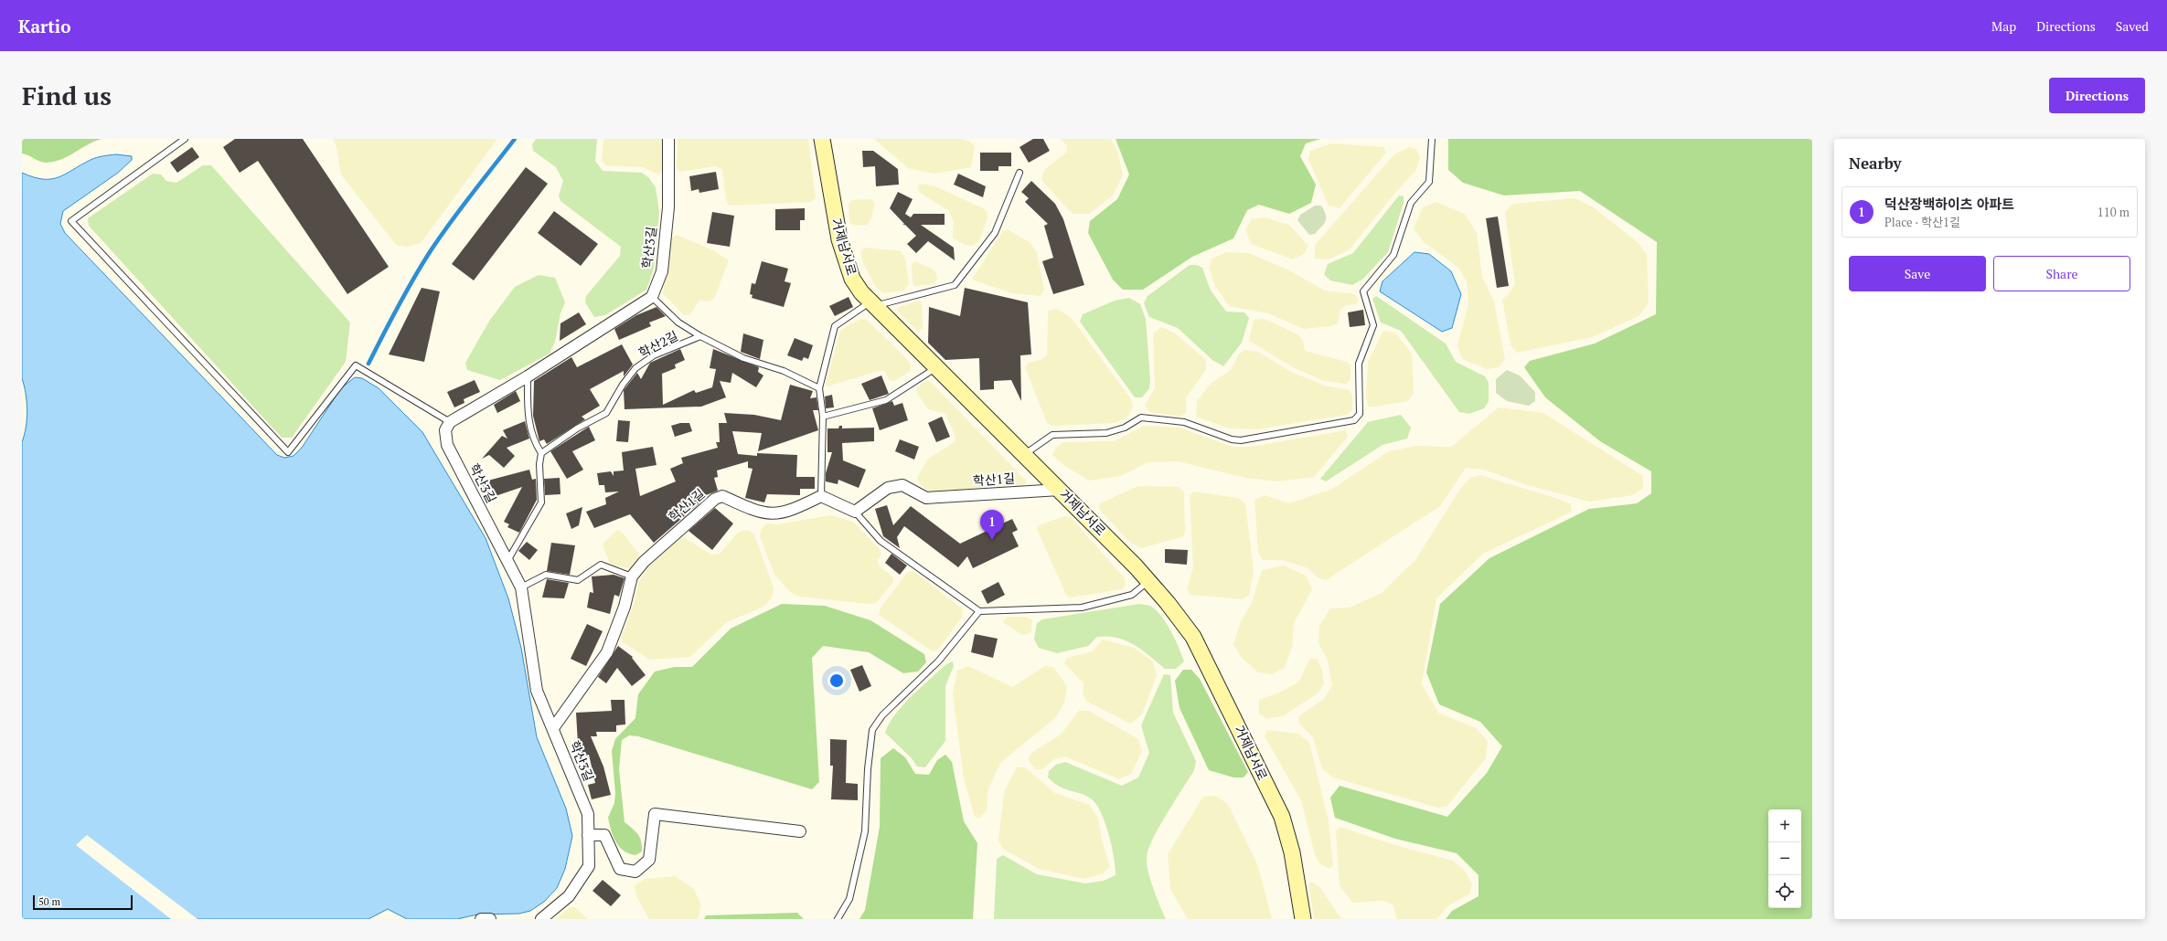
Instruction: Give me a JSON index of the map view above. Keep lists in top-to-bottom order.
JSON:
{
  "streets": {
    "main road": ["거제남서로"],
    "street": ["학산3길", "학산1길"],
    "lane": ["학산2길"]
  },
  "crossings": [
    ["거제남서로", "학산1길"],
    ["학산3길", "학산1길"]
  ],
  "scale_bar": "50 m",
  "page": {
    "header": "Kartio",
    "nav": ["Map", "Directions", "Saved"],
    "buttons": [
      "Directions",
      ["Save", "Share"]
    ],
    "title": "Find us",
    "heading": "Nearby",
    "list": [
      {
        "mark": "1",
        "name": "덕산장백하이츠 아파트",
        "note": "Place · 학산1길",
        "value": "110 m"
      }
    ],
    "pins": "1",
    "map_buttons": ["+", "−"],
    "scale": "50 m"
  }
}
